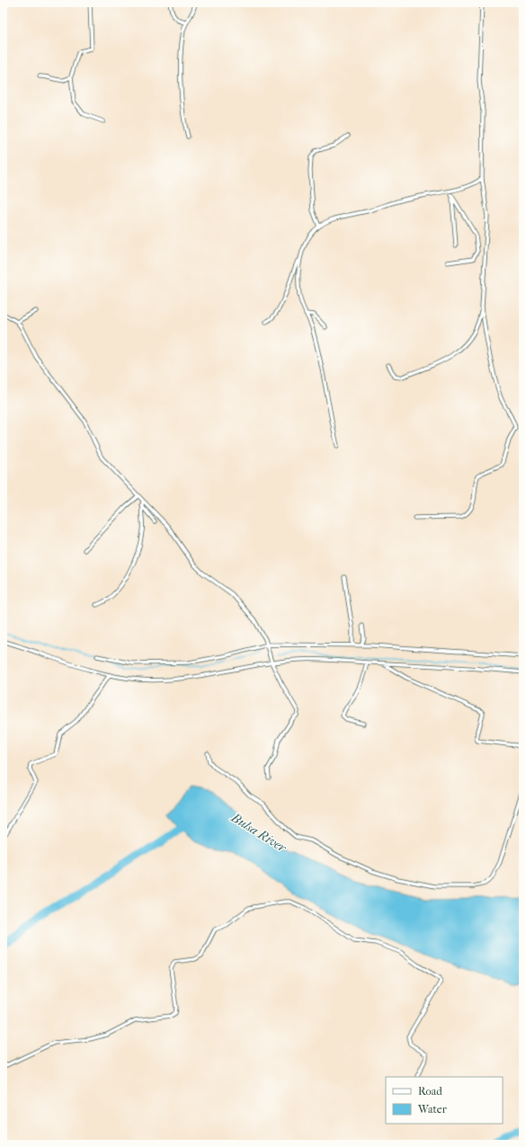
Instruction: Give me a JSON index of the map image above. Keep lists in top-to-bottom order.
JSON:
{
  "water": ["Bulsa River"],
  "legend": ["Road", "Water"]
}
